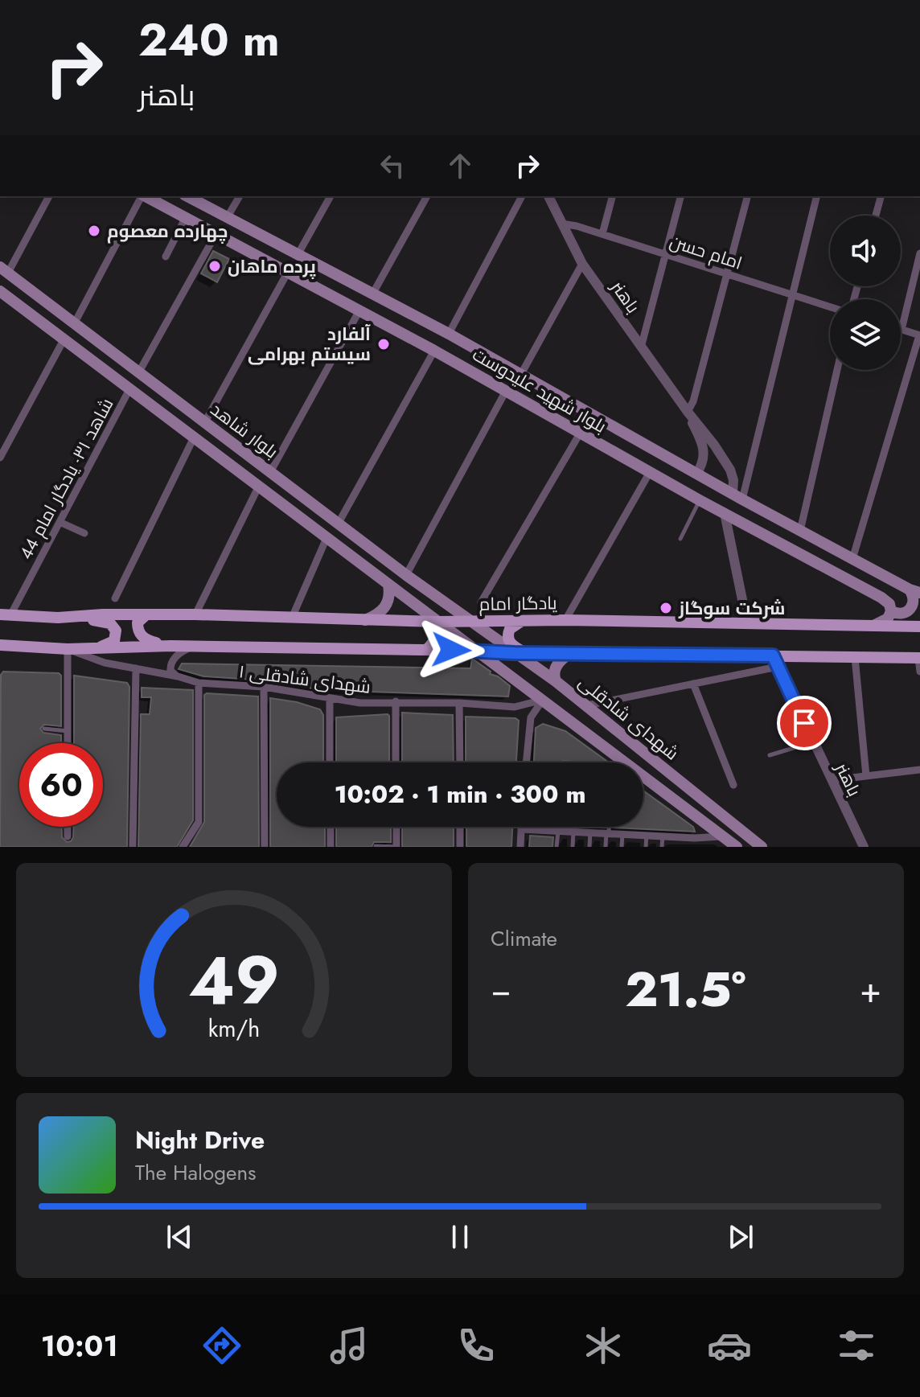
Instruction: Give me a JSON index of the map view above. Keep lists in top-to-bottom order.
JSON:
{
  "streets": {
    "main road": [
      "بلوار شهید علیدوست",
      "بلوار شاهد",
      "یادگار امام",
      "شهدای شادقلی"
    ],
    "street": [
      "امام حسن",
      "باهنر",
      "شاهد ۳۱- یادگار امام 44",
      "شهدای شادقلی ۱"
    ]
  },
  "crossings": [
    ["امام حسن", "باهنر"],
    ["باهنر", "بلوار شهید علیدوست"],
    ["بلوار شاهد", "شاهد ۳۱- یادگار امام 44"],
    ["بلوار شاهد", "یادگار امام"],
    ["بلوار شاهد", "شهدای شادقلی"],
    ["شاهد ۳۱- یادگار امام 44", "یادگار امام"],
    ["یادگار امام", "شهدای شادقلی"],
    ["شهدای شادقلی ۱", "شهدای شادقلی"]
  ],
  "places": [
    "چهارده معصوم",
    "پرده ماهان",
    "آلفارد سیستم بهرامی",
    "شرکت سوگاز"
  ],
  "page": {
    "turn": ["240 m", "باهنر"],
    "limit": "60",
    "trip": "10:02 · 1 min · 300 m",
    "tile": "Climate",
    "heat": ["−", "21.5°", "+"],
    "song": ["Night Drive", "The Halogens"],
    "tabs": "10:01",
    "gauge": ["49", "km/h"]
  }
}
